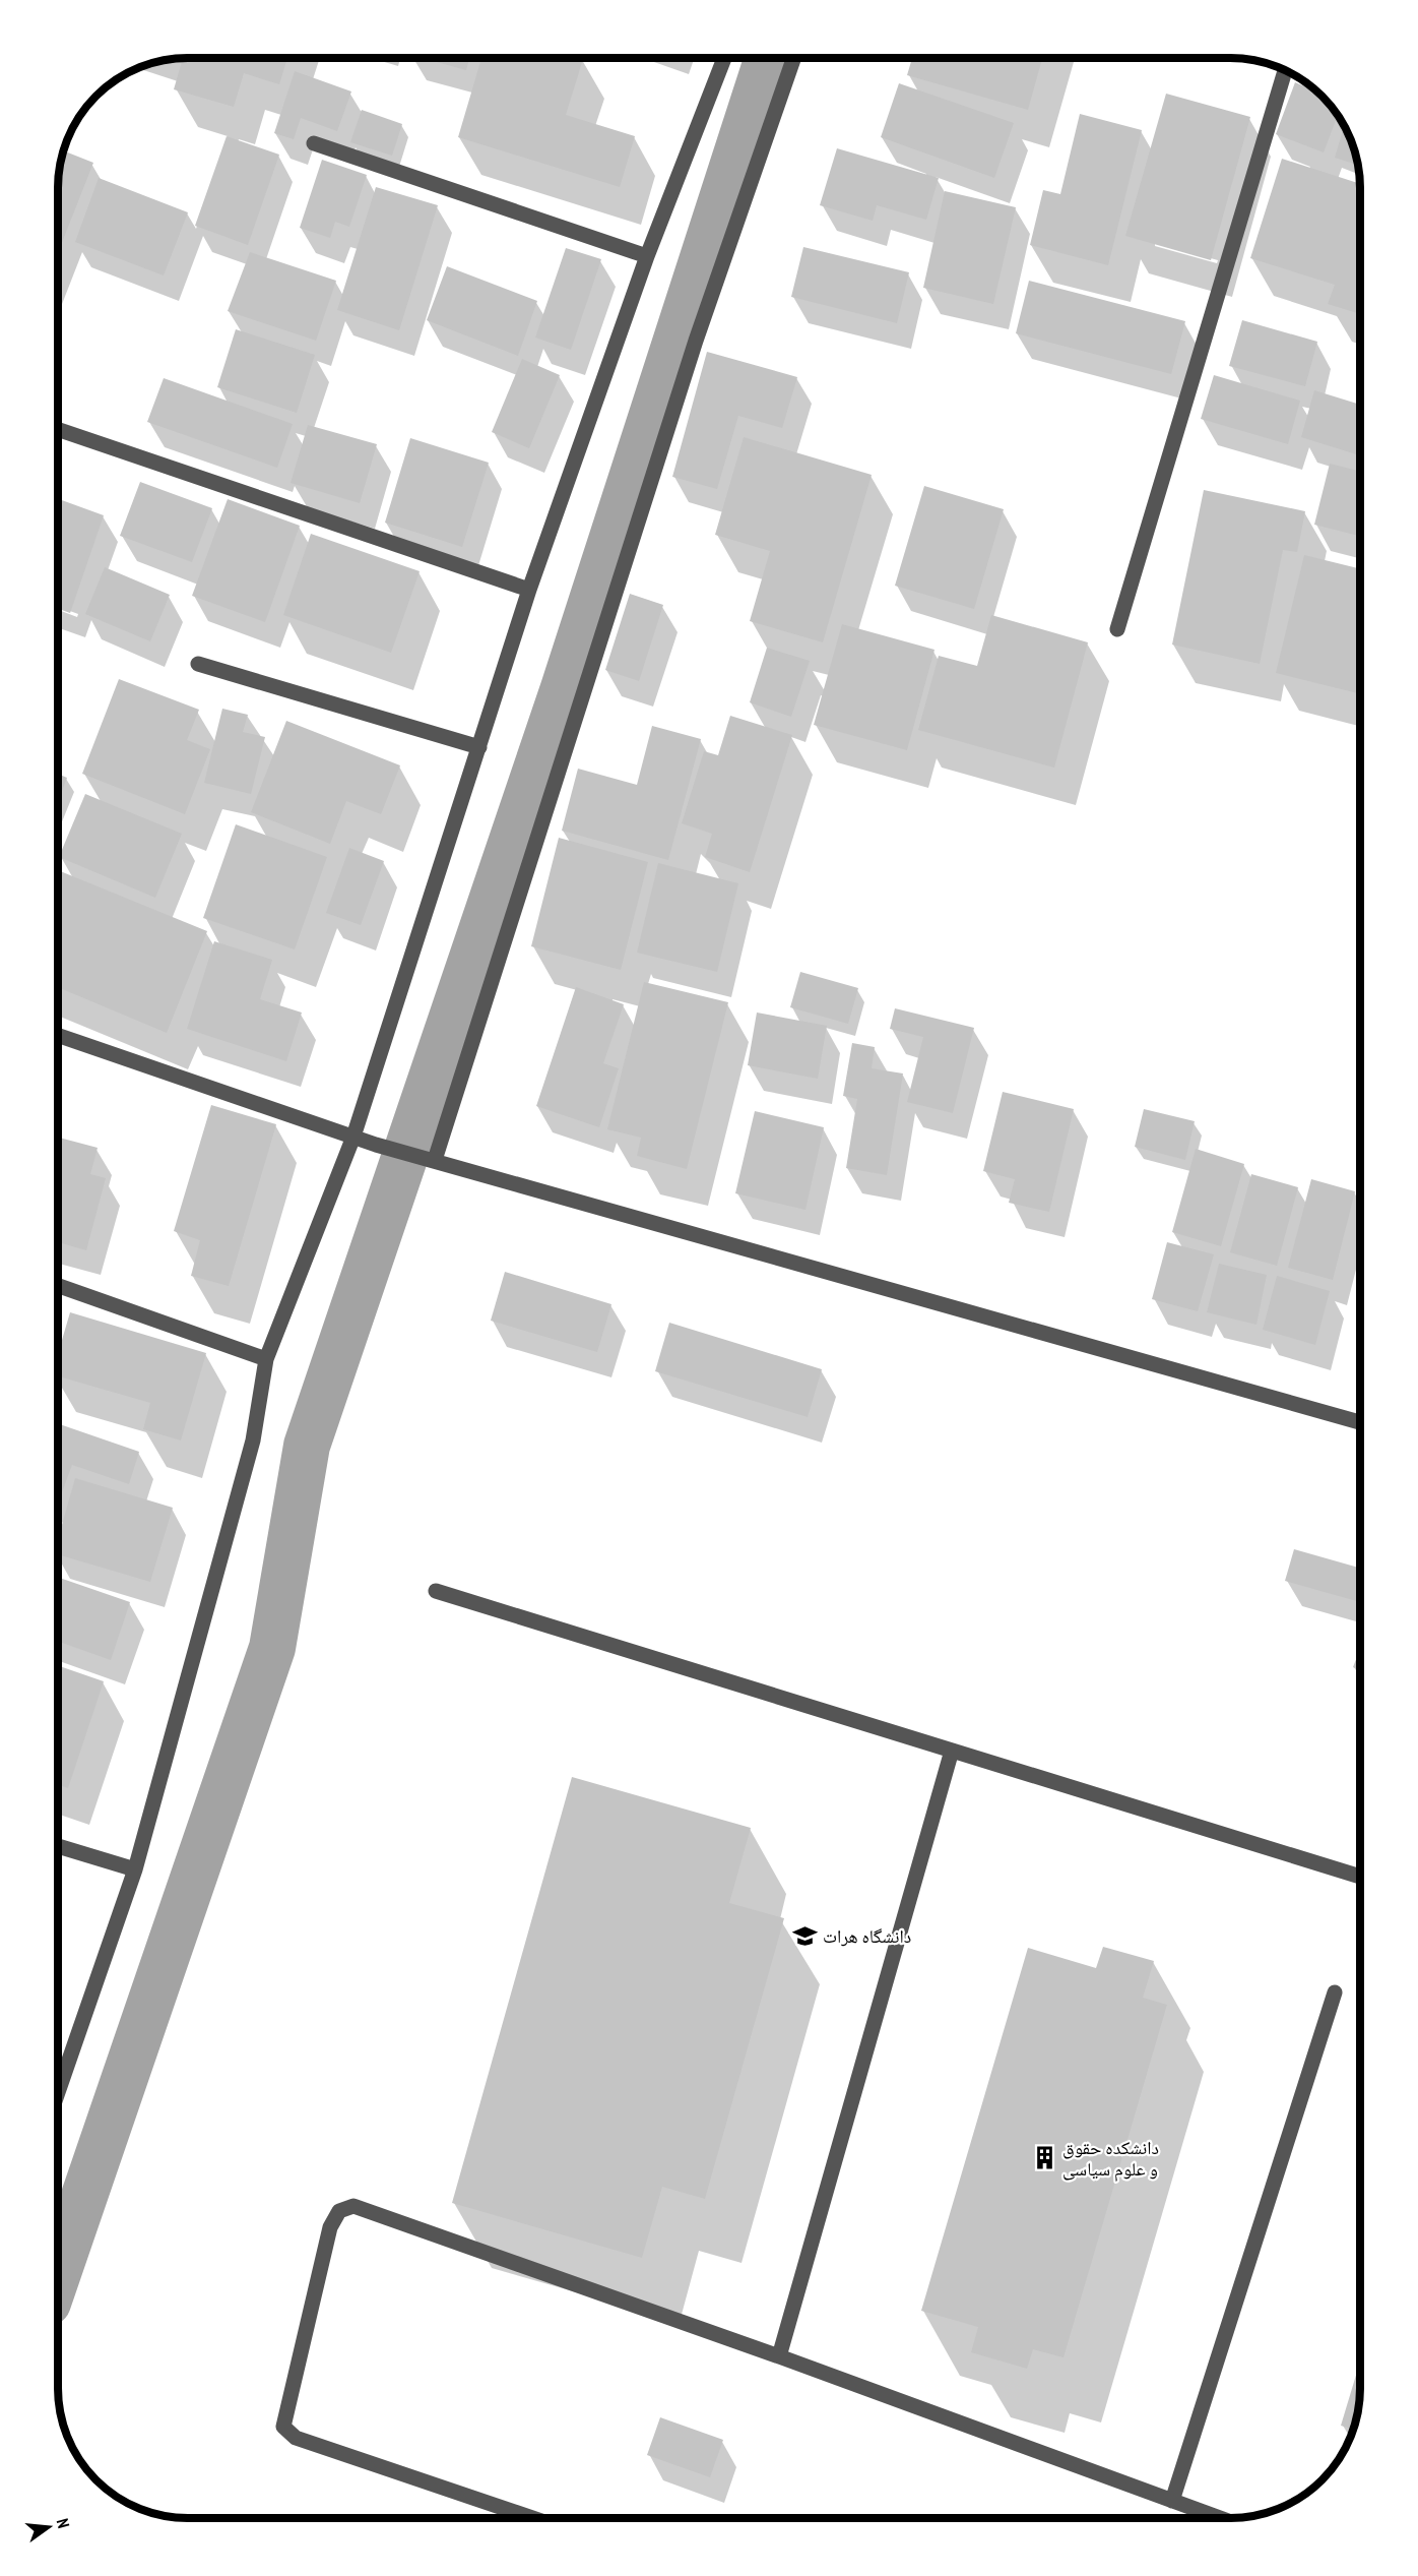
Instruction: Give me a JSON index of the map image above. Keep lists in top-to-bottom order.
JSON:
{
  "places": {
    "school or university": ["دانشگاه هرات"],
    "building": ["دانشکده حقوق و علوم سیاسی"]
  },
  "north": "right"
}
